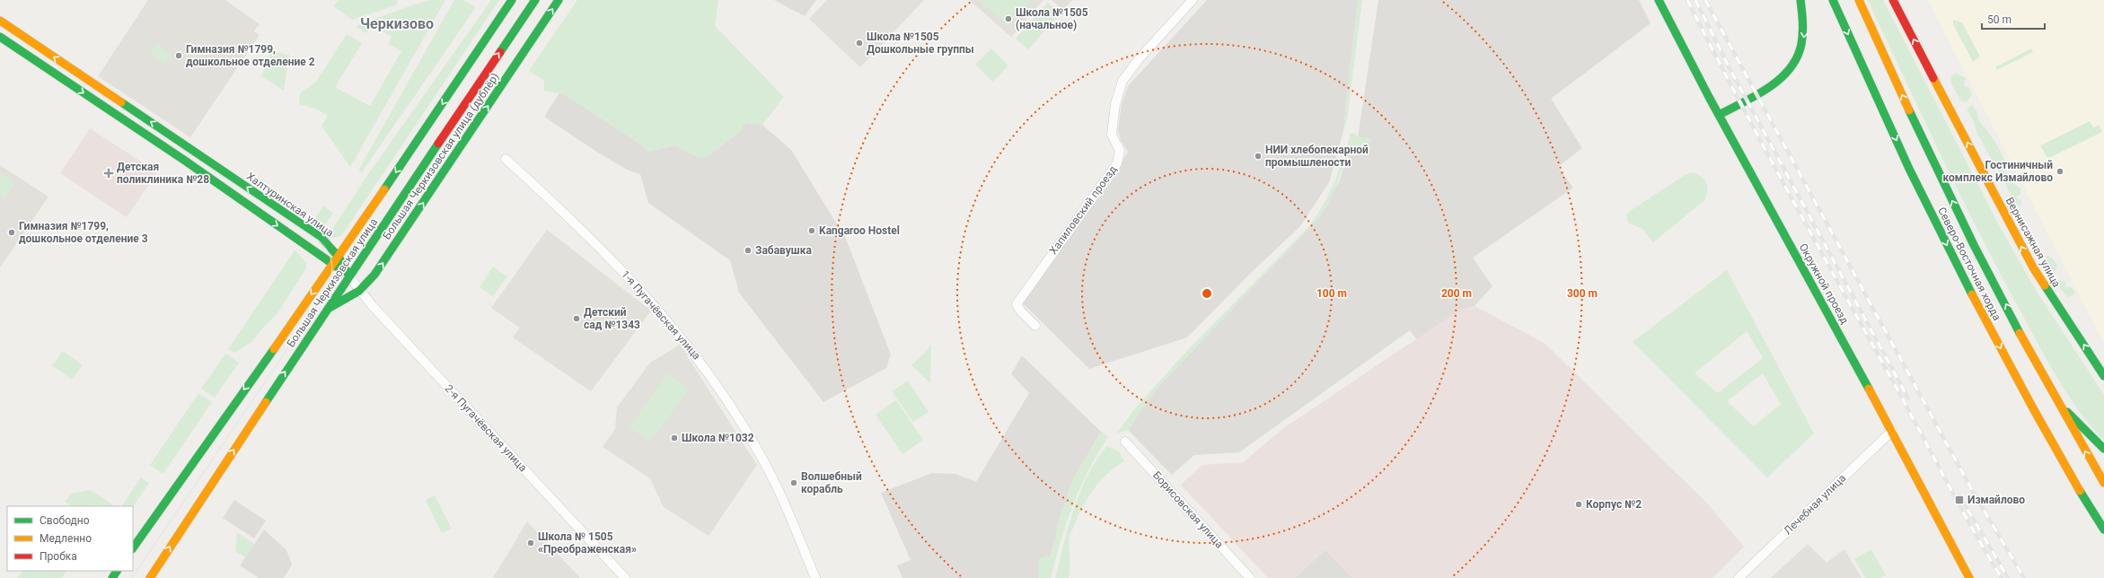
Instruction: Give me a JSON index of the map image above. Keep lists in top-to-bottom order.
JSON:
{
  "streets": {
    "main road": [
      "Большая Черкизовская улица (дублёр)",
      "Халтуринская улица",
      "Вернисажная улица",
      "Северо-Восточная хорда",
      "Большая Черкизовская улица",
      "Окружной проезд"
    ],
    "street": [
      "Хапиловский проезд",
      "1-я Пугачёвская улица",
      "2-я Пугачёвская улица",
      "Лечебная улица",
      "Борисовская улица"
    ]
  },
  "crossings": [
    ["Большая Черкизовская улица (дублёр)", "Большая Черкизовская улица"],
    ["Большая Черкизовская улица (дублёр)", "2-я Пугачёвская улица"],
    ["Халтуринская улица", "Большая Черкизовская улица"],
    ["Халтуринская улица", "2-я Пугачёвская улица"],
    ["Большая Черкизовская улица", "2-я Пугачёвская улица"],
    ["Окружной проезд", "Лечебная улица"]
  ],
  "one_way": ["Большая Черкизовская улица (дублёр)", "Вернисажная улица"],
  "districts": ["Черкизово"],
  "places": {
    "other": [
      "Школа №1505 (начальное)",
      "Школа №1505 Дошкольные группы",
      "Гимназия №1799, дошкольное отделение 2",
      "НИИ хлебопекарной промышлености",
      "Гостиничный комплекс Измайлово",
      "Kangaroo Hostel",
      "Гимназия №1799, дошкольное отделение 3",
      "Забавушка",
      "Детский сад №1343",
      "Школа №1032",
      "Волшебный корабль",
      "Корпус №2",
      "Школа № 1505 «Преображенская»"
    ],
    "health": ["Детская поликлиника №28"],
    "transit": ["Измайлово"]
  },
  "legend": ["Свободно", "Медленно", "Пробка"],
  "scale_bar": "50 m",
  "rings": ["100 m", "200 m", "300 m"]
}
